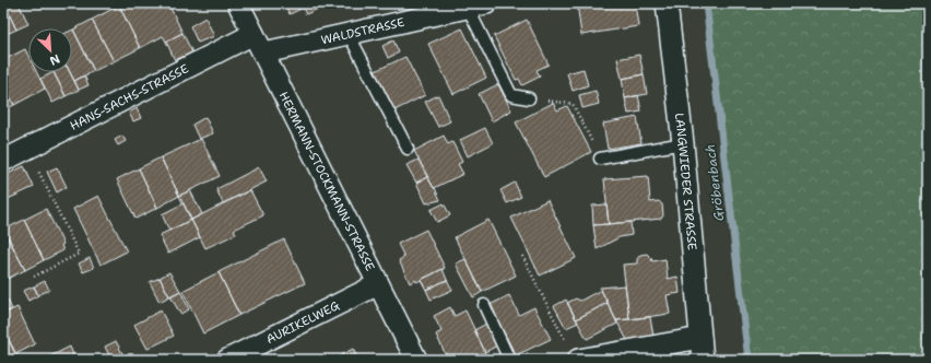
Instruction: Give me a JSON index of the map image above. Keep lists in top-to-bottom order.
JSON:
{
  "streets": {
    "street": [
      "WALDSTRASSE",
      "HANS-SACHS-STRASSE",
      "HERMANN-STOCKMANN-STRASSE",
      "LANGWIEDER STRASSE",
      "AURIKELWEG"
    ]
  },
  "crossings": [
    ["WALDSTRASSE", "HERMANN-STOCKMANN-STRASSE"],
    ["HANS-SACHS-STRASSE", "HERMANN-STOCKMANN-STRASSE"],
    ["HERMANN-STOCKMANN-STRASSE", "AURIKELWEG"]
  ],
  "water": ["Gröbenbach"],
  "north": "bottom right"
}
